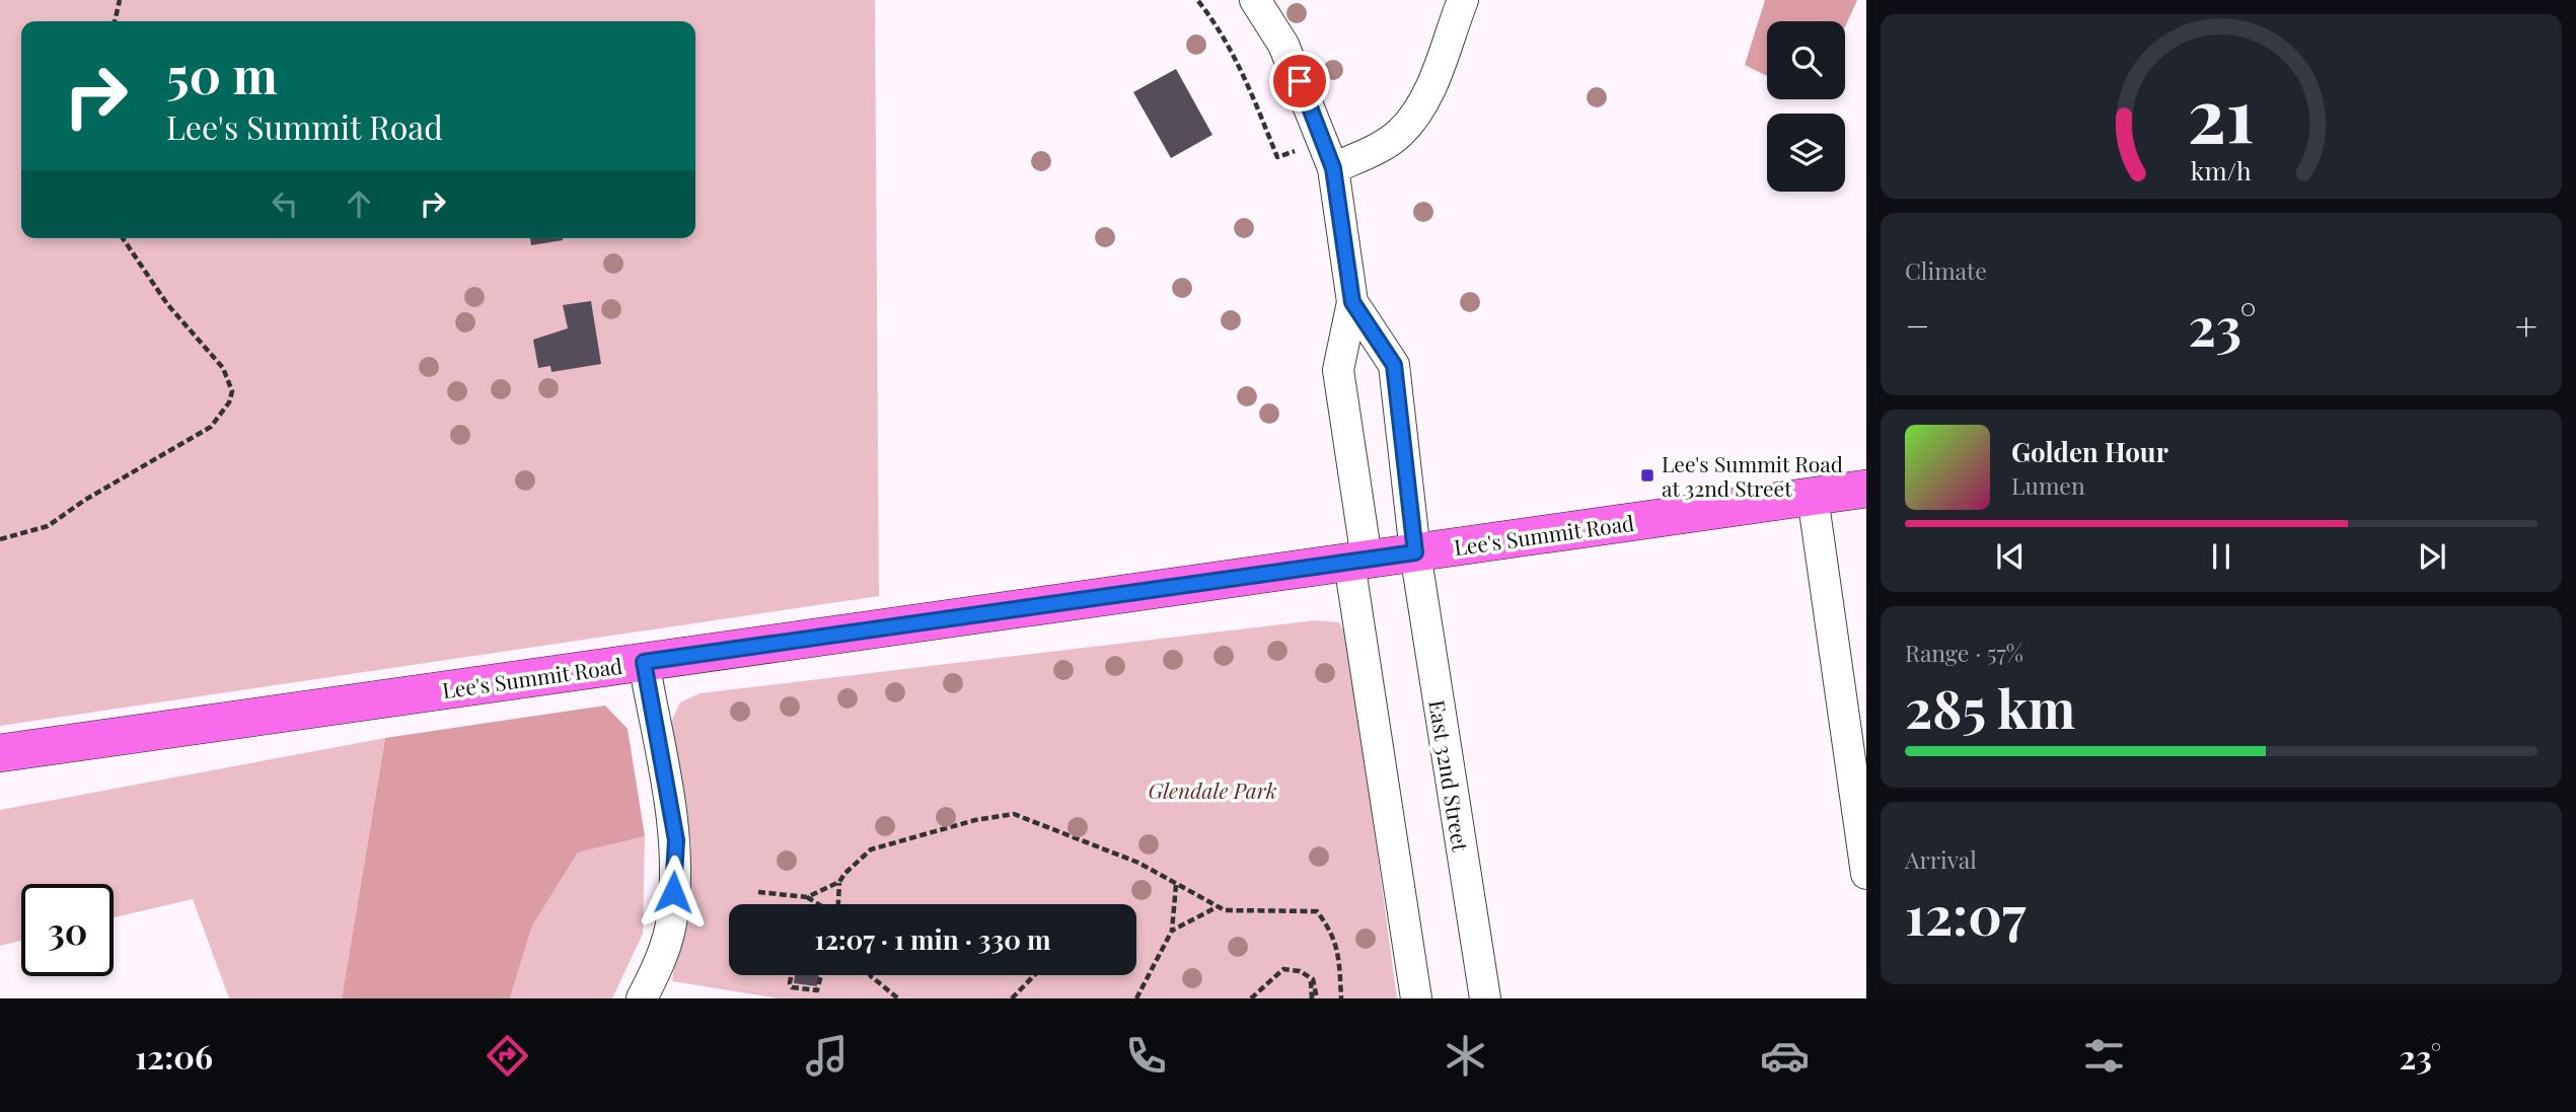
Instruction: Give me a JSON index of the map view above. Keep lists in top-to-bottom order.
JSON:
{
  "streets": {
    "main road": ["Lee's Summit Road"],
    "street": ["East 32nd Street"]
  },
  "crossings": [
    ["Lee's Summit Road", "East 32nd Street"]
  ],
  "parks": ["Glendale Park"],
  "places": {
    "transit": ["Lee's Summit Road at 32nd Street"]
  },
  "page": {
    "turn": ["50 m", "Lee's Summit Road"],
    "tile": [
      "Climate",
      ["Range · 57%", "285 km"],
      ["Arrival", "12:07"]
    ],
    "heat": ["−", "23°", "+"],
    "song": ["Golden Hour", "Lumen"],
    "limit": "30",
    "trip": "12:07 · 1 min · 330 m",
    "tabs": ["12:06", "23°"],
    "gauge": ["21", "km/h"]
  }
}
